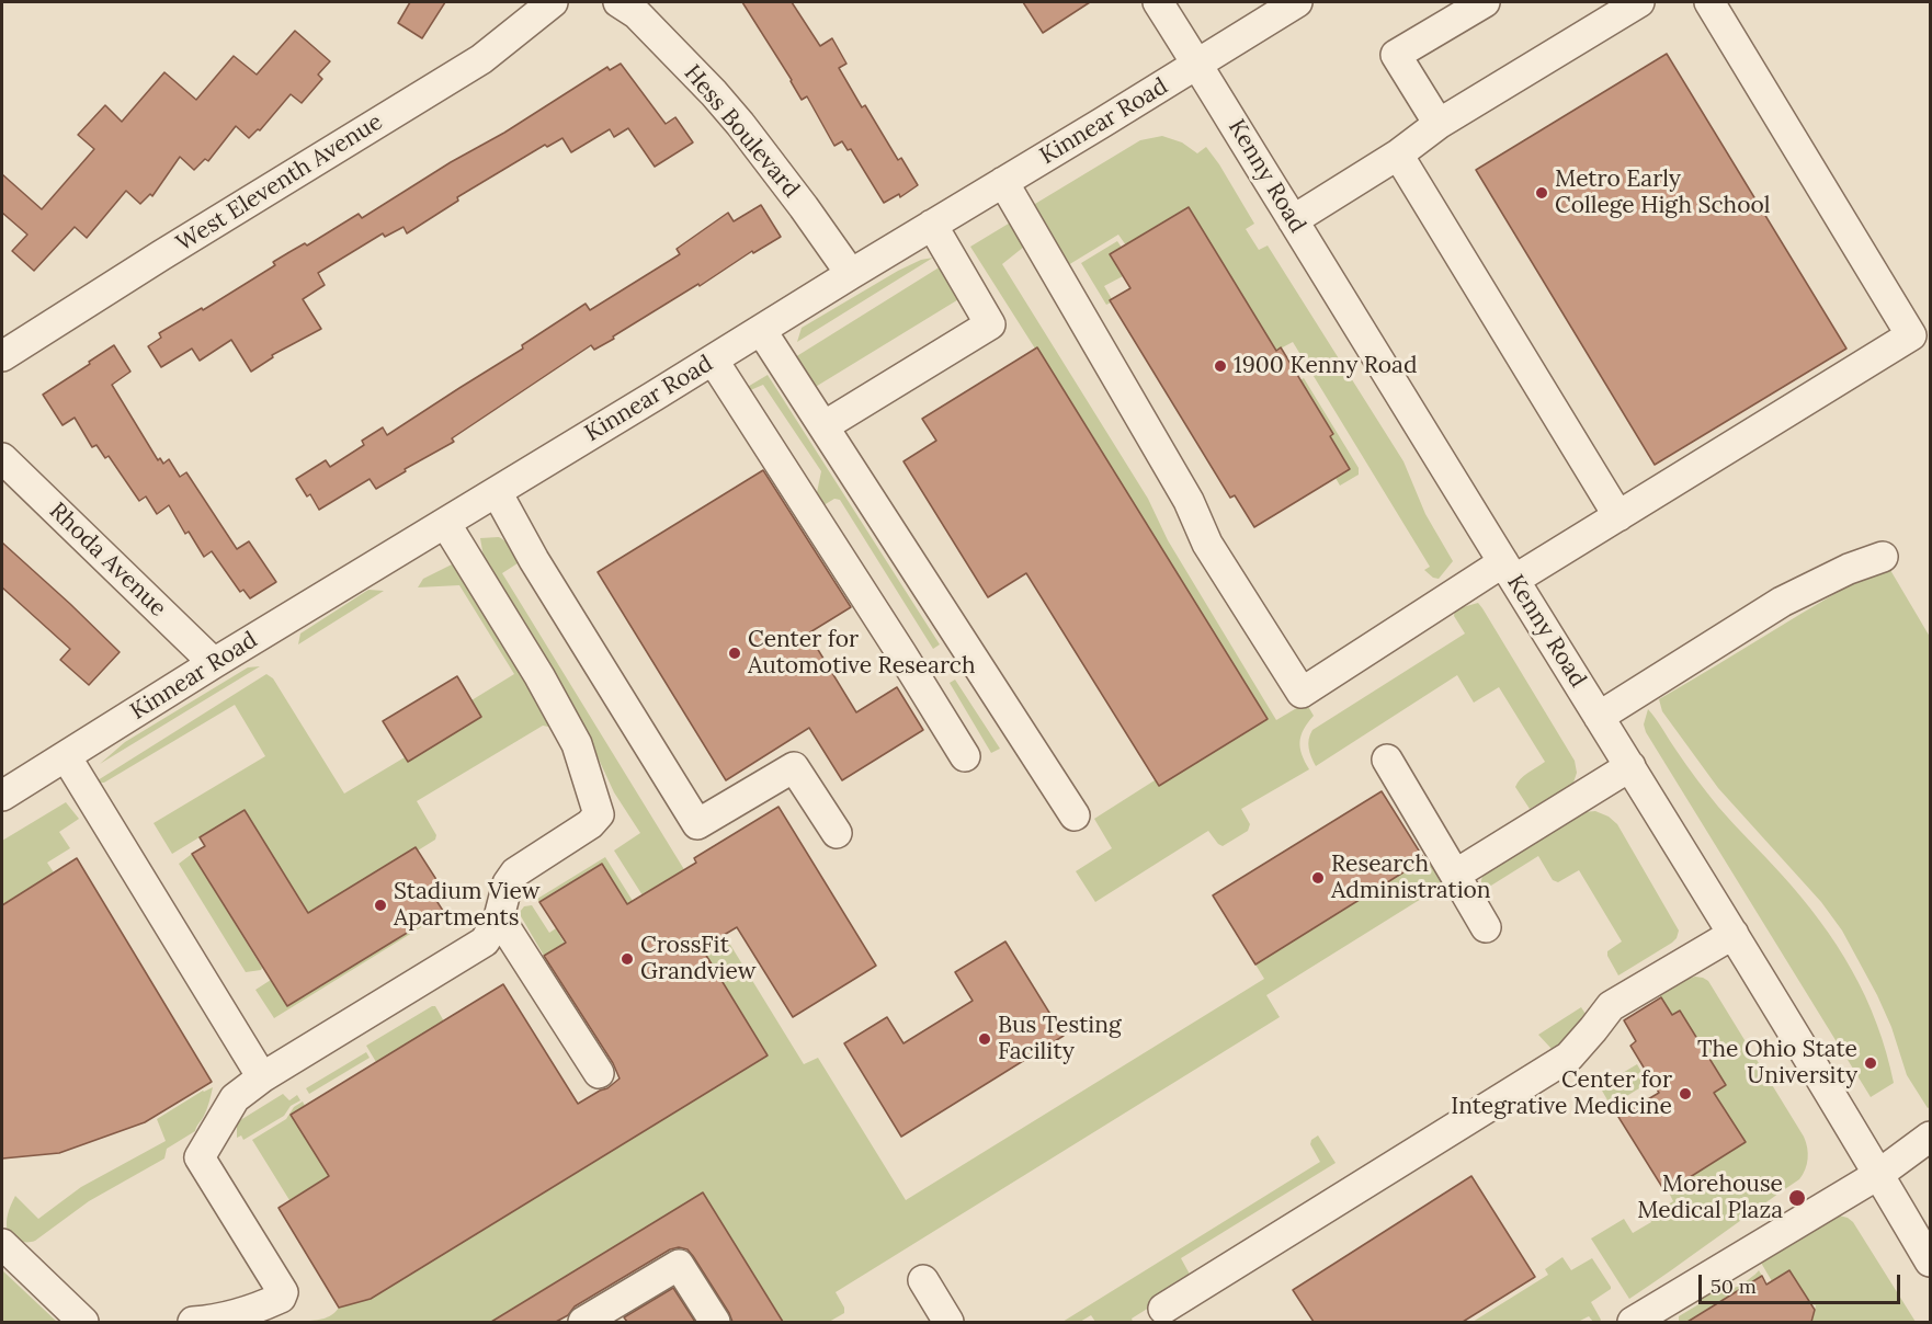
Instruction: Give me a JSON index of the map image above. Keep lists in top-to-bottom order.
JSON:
{
  "streets": {
    "street": [
      "Kinnear Road",
      "Hess Boulevard",
      "Kenny Road",
      "West Eleventh Avenue",
      "Rhoda Avenue"
    ]
  },
  "crossings": [
    ["Kinnear Road", "Hess Boulevard"],
    ["Kinnear Road", "Kenny Road"],
    ["Kinnear Road", "Rhoda Avenue"]
  ],
  "places": [
    "Metro Early College High School",
    "1900 Kenny Road",
    "Center for Automotive Research",
    "Research Administration",
    "Stadium View Apartments",
    "CrossFit Grandview",
    "Bus Testing Facility",
    "The Ohio State University",
    "Center for Integrative Medicine",
    "Morehouse Medical Plaza"
  ],
  "scale_bar": "50 m"
}
